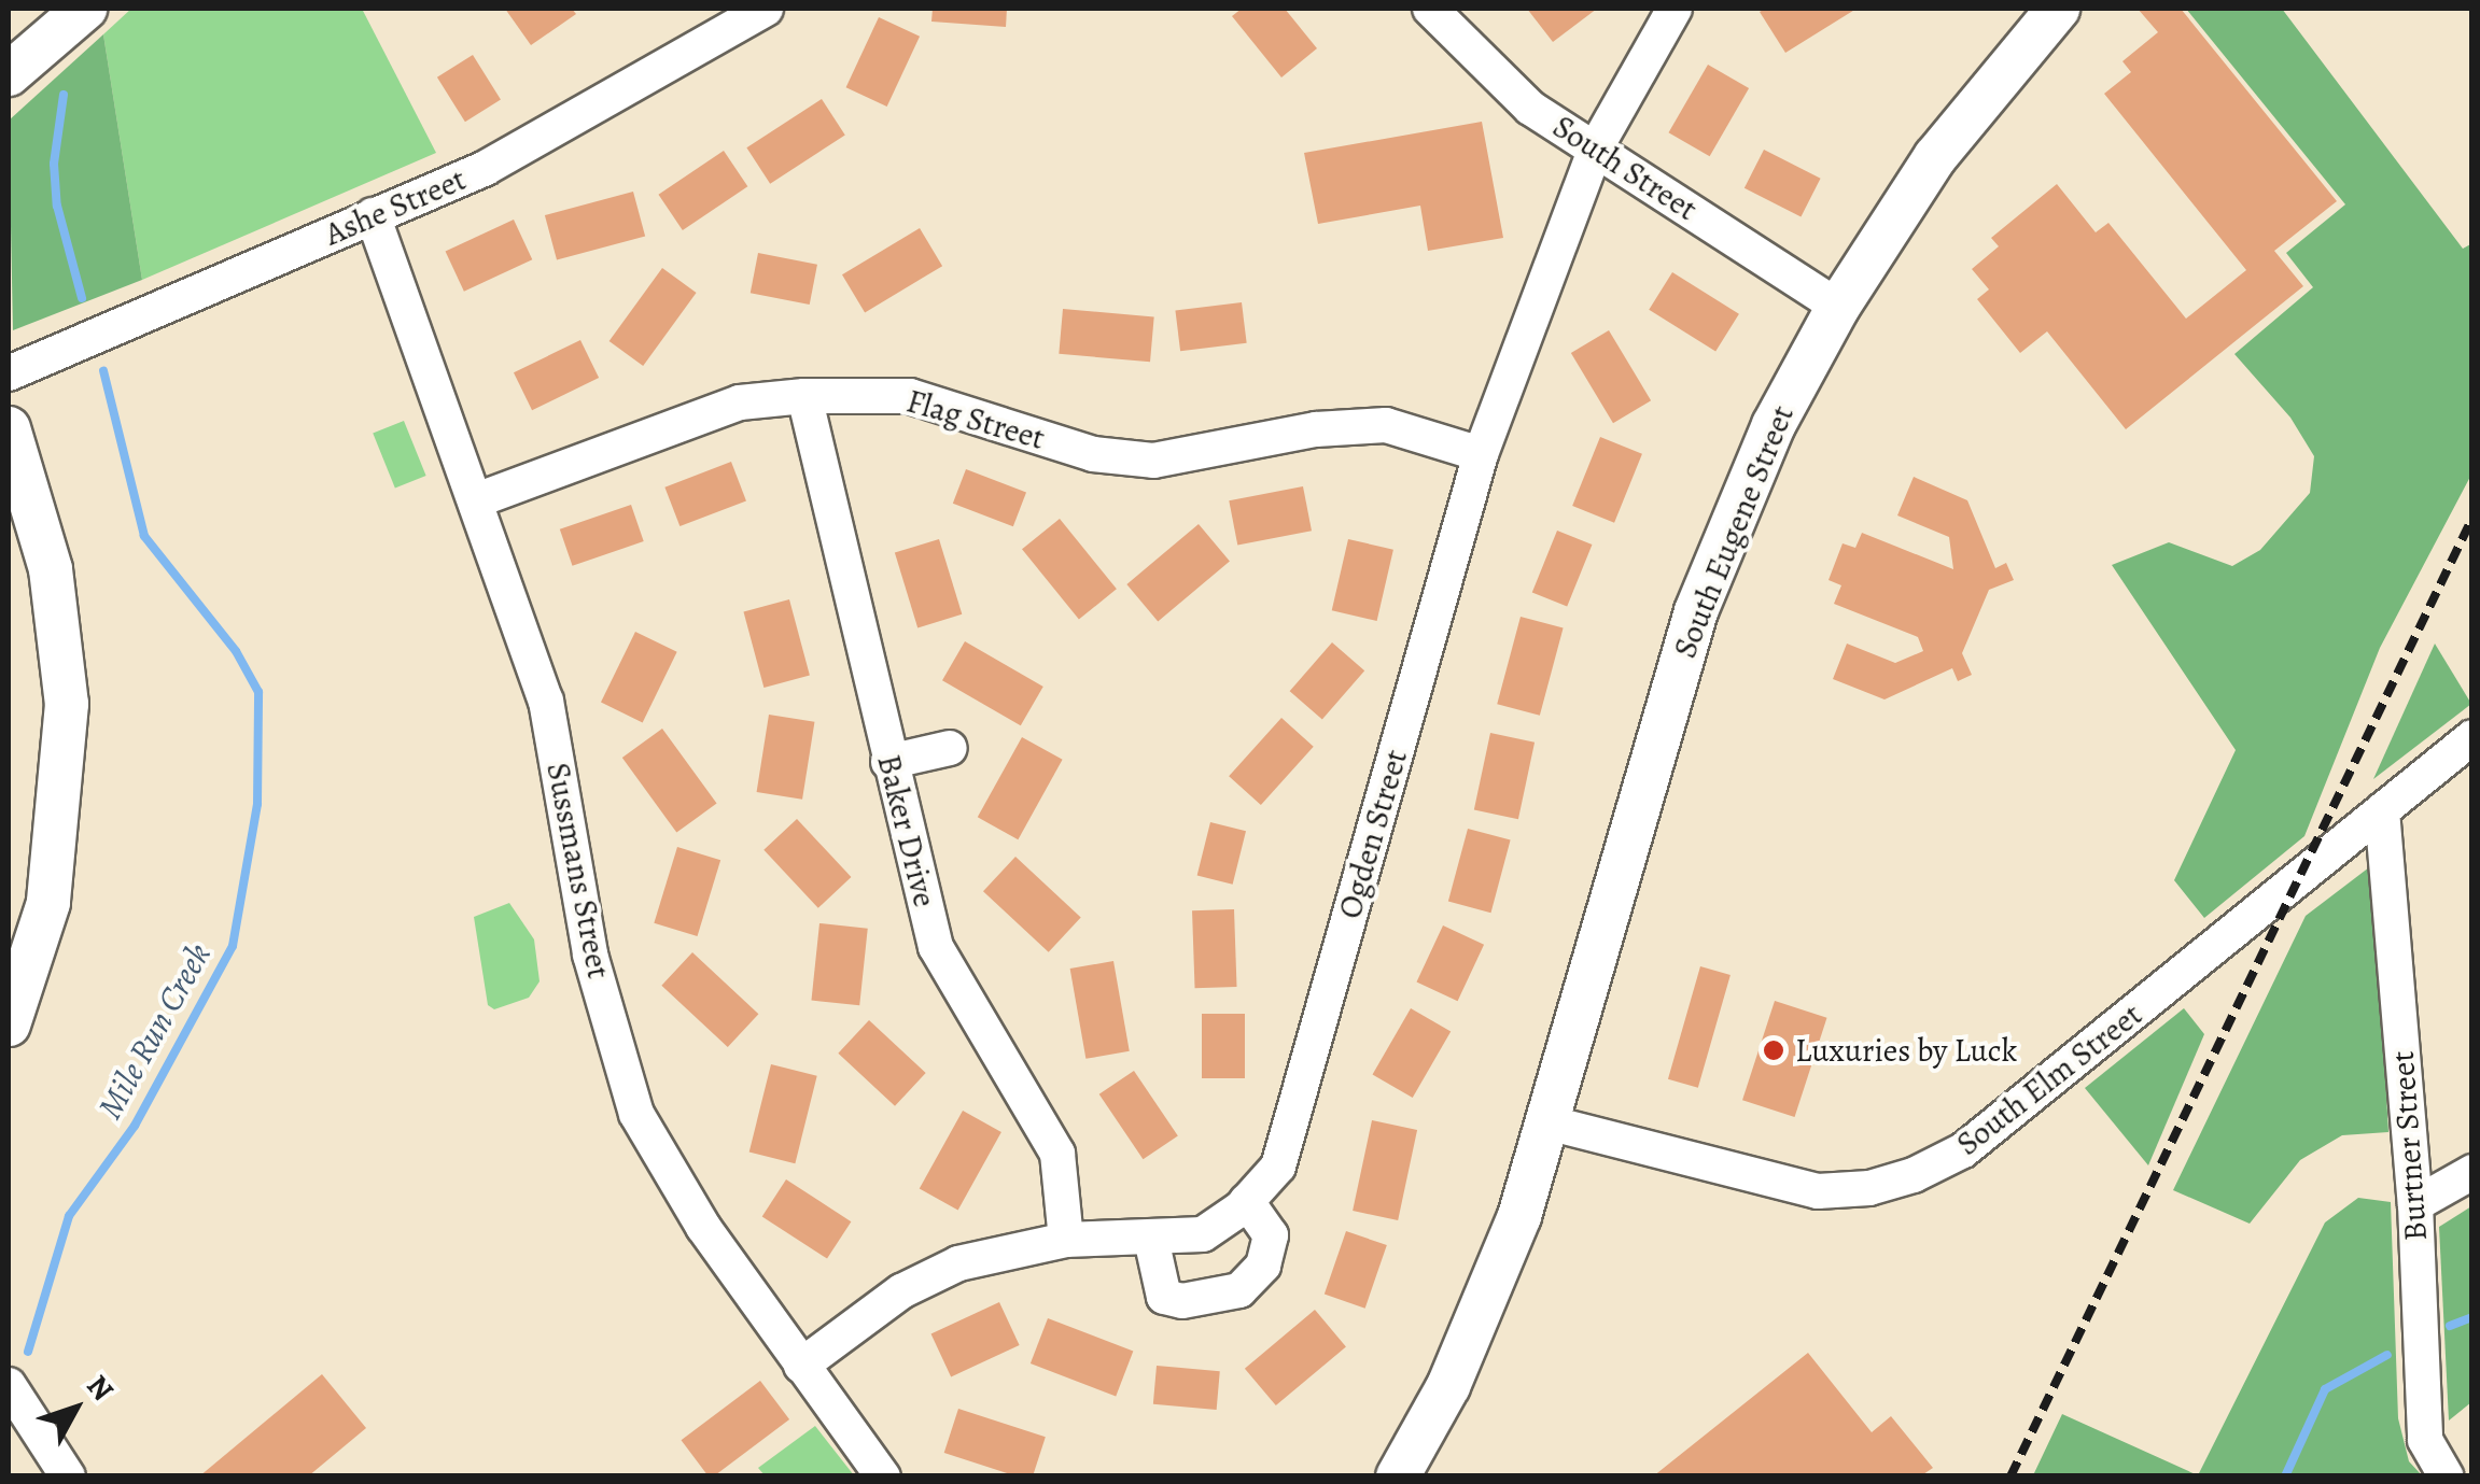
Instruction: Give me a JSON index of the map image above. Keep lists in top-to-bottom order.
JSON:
{
  "streets": {
    "main road": ["South Eugene Street"],
    "street": [
      "South Street",
      "Ashe Street",
      "Flag Street",
      "Baker Drive",
      "Ogden Street",
      "Sussmans Street",
      "South Elm Street",
      "Burtner Street"
    ]
  },
  "crossings": [
    ["South Street", "South Eugene Street"],
    ["South Street", "Ogden Street"],
    ["Ashe Street", "Sussmans Street"],
    ["Flag Street", "Baker Drive"],
    ["Flag Street", "Ogden Street"],
    ["Flag Street", "Sussmans Street"],
    ["South Eugene Street", "South Elm Street"],
    ["Baker Drive", "Ogden Street"],
    ["Ogden Street", "Sussmans Street"],
    ["South Elm Street", "Burtner Street"]
  ],
  "water": ["Mile Run Creek"],
  "places": ["Luxuries by Luck"],
  "north": "top right"
}
